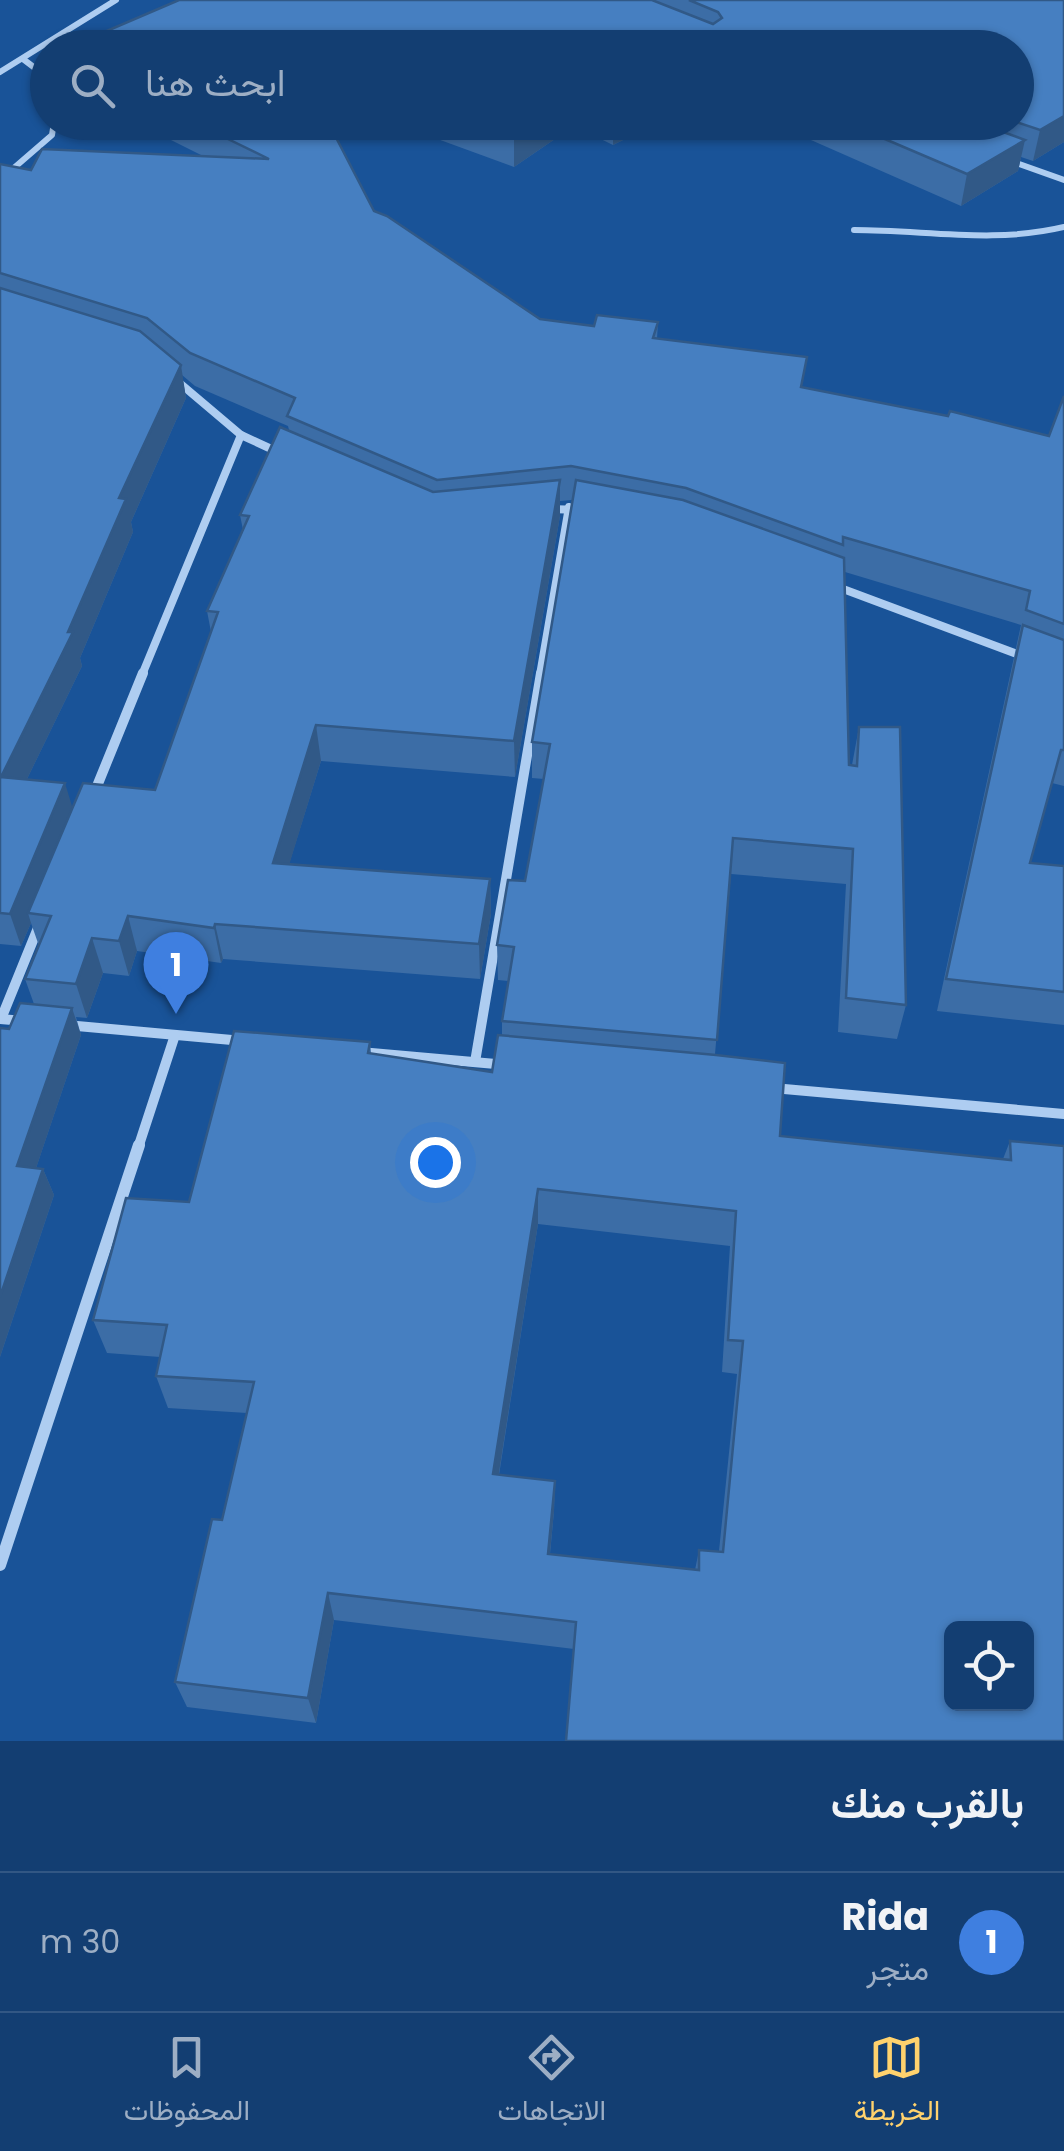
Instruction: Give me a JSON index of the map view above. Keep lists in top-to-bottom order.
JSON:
{
  "page": {
    "search": "ابحث هنا",
    "pins": "1",
    "heading": "بالقرب منك",
    "list": [
      {
        "mark": "1",
        "name": "Rida",
        "note": "متجر",
        "value": "30 m"
      }
    ],
    "nav": ["الخريطة", "الاتجاهات", "المحفوظات"]
  }
}
